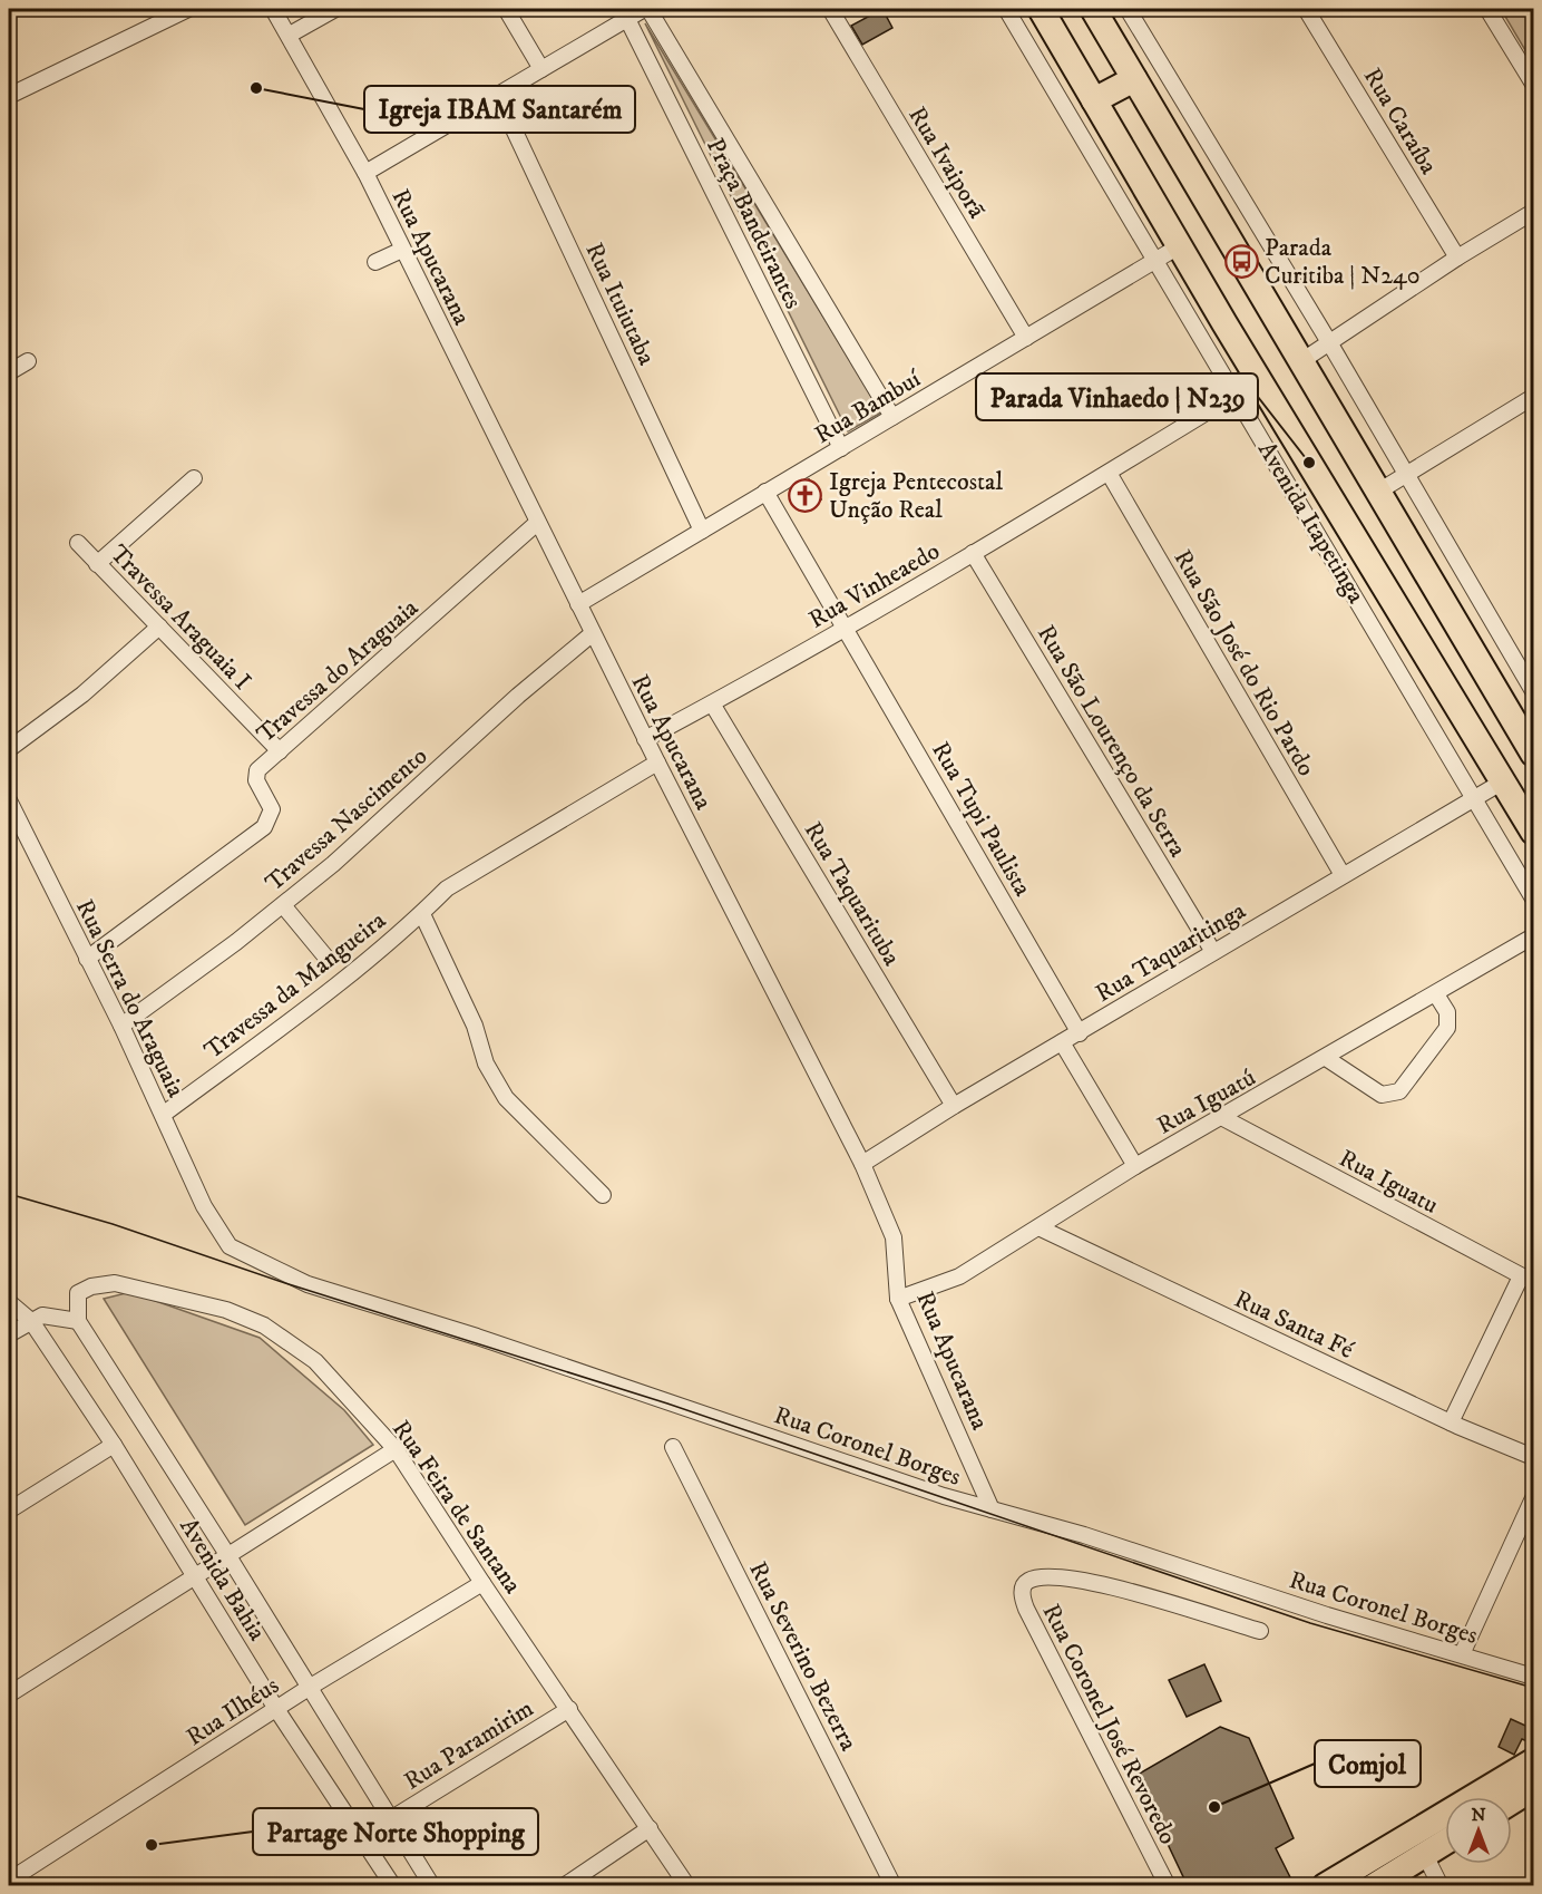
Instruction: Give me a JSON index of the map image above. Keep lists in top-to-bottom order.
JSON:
{
  "streets": {
    "main road": ["Avenida Itapetinga"],
    "street": [
      "Rua Caraíba",
      "Rua Ivaiporã",
      "Praça Bandeirantes",
      "Rua Apucarana",
      "Rua Ituiutaba",
      "Rua Bambuí",
      "Rua Vinheaedo",
      "Travessa Araguaia I",
      "Rua São José do Rio Pardo",
      "Travessa do Araguaia",
      "Rua São Lourenço da Serra",
      "Travessa Nascimento",
      "Rua Tupi Paulista",
      "Rua Taquarituba",
      "Rua Taquaritinga",
      "Travessa da Mangueira",
      "Rua Serra do Araguaia",
      "Rua Iguatú",
      "Rua Iguatu",
      "Rua Santa Fé",
      "Rua Coronel Borges",
      "Rua Feira de Santana",
      "Avenida Bahia",
      "Rua Severino Bezerra",
      "Rua Ilhéus",
      "Rua Coronel José Revoredo",
      "Rua Paramirim"
    ]
  },
  "crossings": [
    ["Rua Ivaiporã", "Rua Bambuí"],
    ["Praça Bandeirantes", "Rua Bambuí"],
    ["Rua Apucarana", "Rua Bambuí"],
    ["Rua Apucarana", "Rua Vinheaedo"],
    ["Rua Apucarana", "Travessa do Araguaia"],
    ["Rua Apucarana", "Travessa Nascimento"],
    ["Rua Apucarana", "Rua Taquaritinga"],
    ["Rua Apucarana", "Travessa da Mangueira"],
    ["Rua Apucarana", "Rua Iguatú"],
    ["Rua Apucarana", "Rua Coronel Borges"],
    ["Rua Ituiutaba", "Rua Bambuí"],
    ["Rua Bambuí", "Avenida Itapetinga"],
    ["Rua Bambuí", "Rua Tupi Paulista"],
    ["Avenida Itapetinga", "Rua Vinheaedo"],
    ["Avenida Itapetinga", "Rua Taquaritinga"],
    ["Rua Vinheaedo", "Rua São José do Rio Pardo"],
    ["Rua Vinheaedo", "Rua São Lourenço da Serra"],
    ["Rua Vinheaedo", "Rua Tupi Paulista"],
    ["Rua Vinheaedo", "Rua Taquarituba"],
    ["Travessa Araguaia I", "Travessa do Araguaia"],
    ["Rua São José do Rio Pardo", "Rua Taquaritinga"],
    ["Travessa do Araguaia", "Rua Serra do Araguaia"],
    ["Rua São Lourenço da Serra", "Rua Taquaritinga"],
    ["Travessa Nascimento", "Rua Serra do Araguaia"],
    ["Rua Tupi Paulista", "Rua Taquaritinga"],
    ["Rua Taquarituba", "Rua Taquaritinga"],
    ["Travessa da Mangueira", "Rua Serra do Araguaia"],
    ["Rua Serra do Araguaia", "Rua Coronel Borges"],
    ["Rua Iguatú", "Rua Iguatu"],
    ["Rua Iguatú", "Rua Santa Fé"],
    ["Rua Feira de Santana", "Avenida Bahia"],
    ["Rua Feira de Santana", "Rua Ilhéus"],
    ["Rua Feira de Santana", "Rua Paramirim"],
    ["Avenida Bahia", "Rua Ilhéus"],
    ["Avenida Bahia", "Rua Paramirim"]
  ],
  "places": {
    "other": [
      "Igreja IBAM Santarém",
      "Parada Vinhaedo | N239",
      "Comjol",
      "Partage Norte Shopping"
    ],
    "bus stop": ["Parada Curitiba | N240"],
    "church": ["Igreja Pentecostal Unção Real"]
  },
  "north": "top"
}
